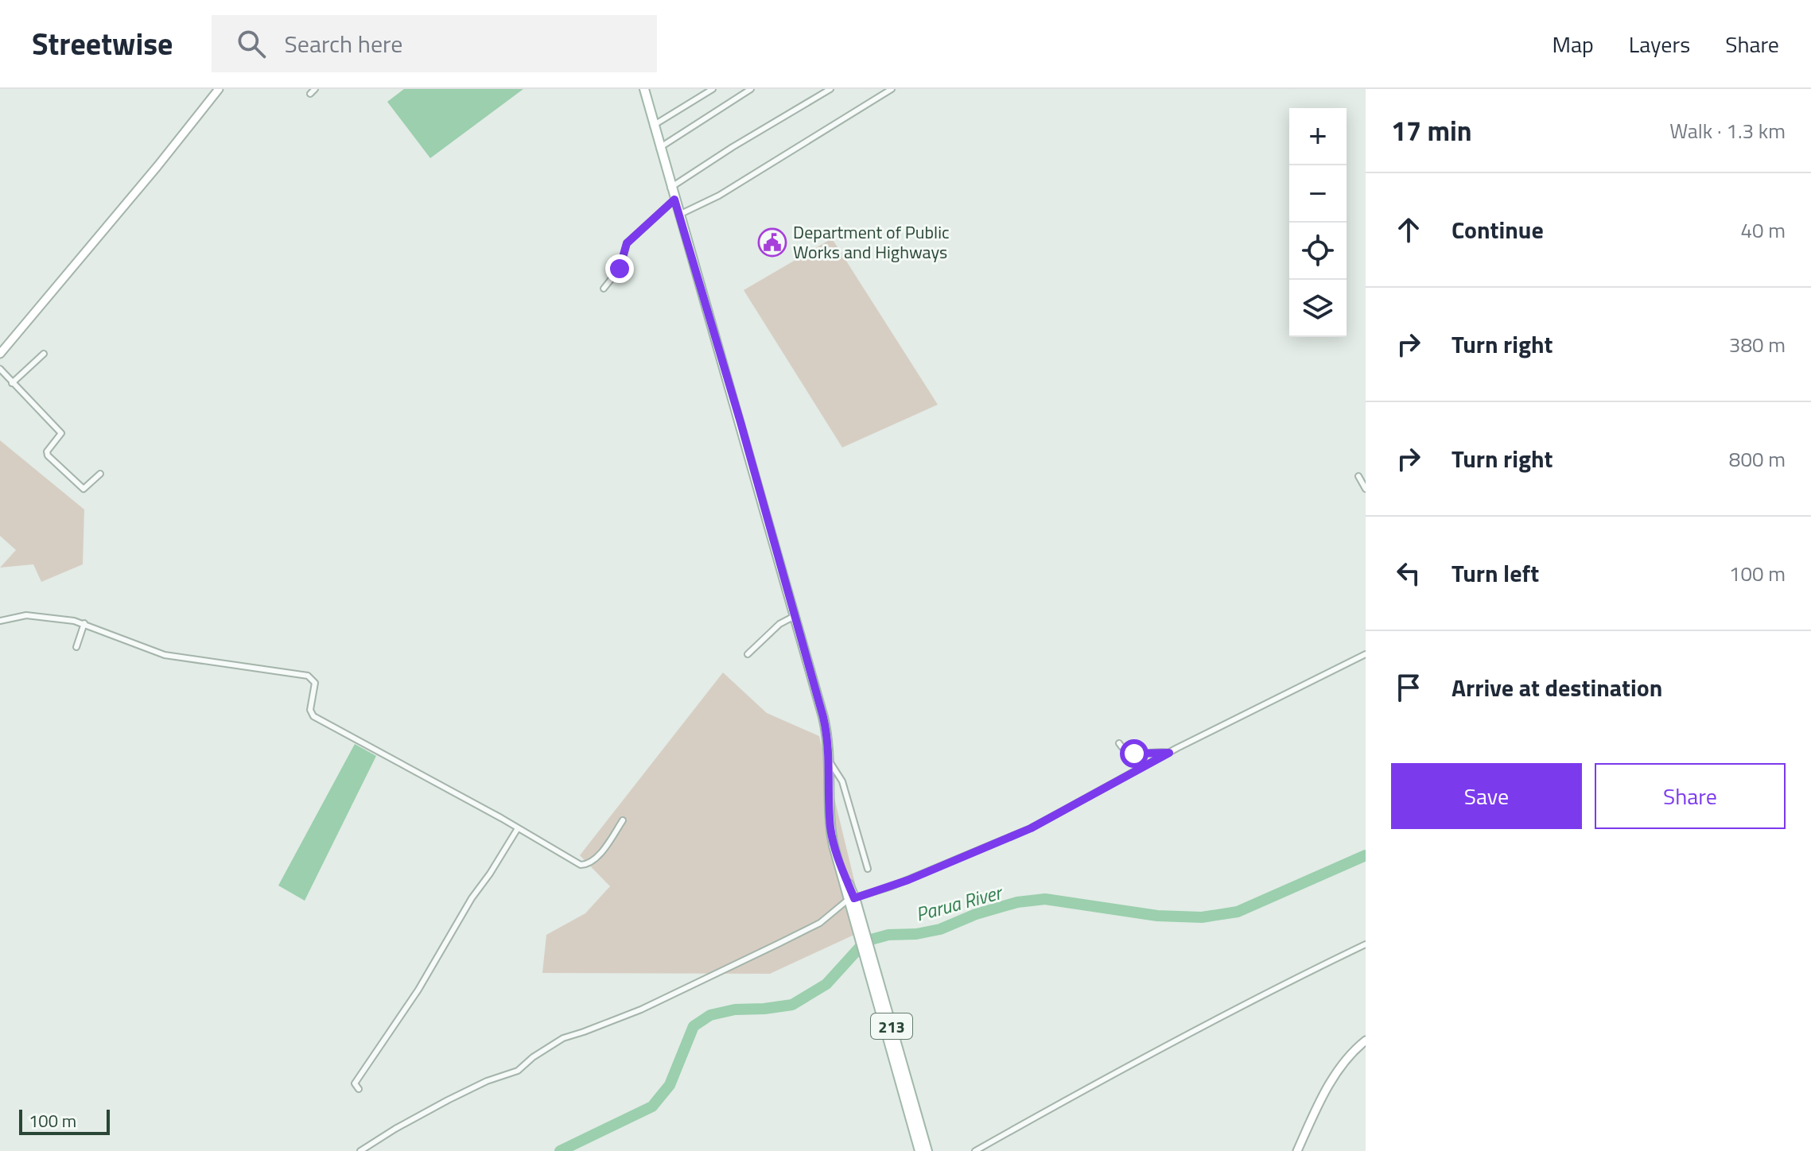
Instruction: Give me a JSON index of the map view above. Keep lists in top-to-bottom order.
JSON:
{
  "streets": {
    "main road": ["213"]
  },
  "water": ["Parua River"],
  "places": {
    "public building": ["Department of Public Works and Highways"]
  },
  "scale_bar": "100 m",
  "page": {
    "header": "Streetwise",
    "search": "Search here",
    "nav": ["Map", "Layers", "Share"],
    "heading": ["17 min", "Walk · 1.3 km"],
    "map_buttons": ["+", "−"],
    "list": [
      ["Continue", "40 m"],
      ["Turn right", "380 m"],
      ["Turn right", "800 m"],
      ["Turn left", "100 m"],
      "Arrive at destination"
    ],
    "buttons": ["Save", "Share"],
    "scale": "100 m"
  }
}
